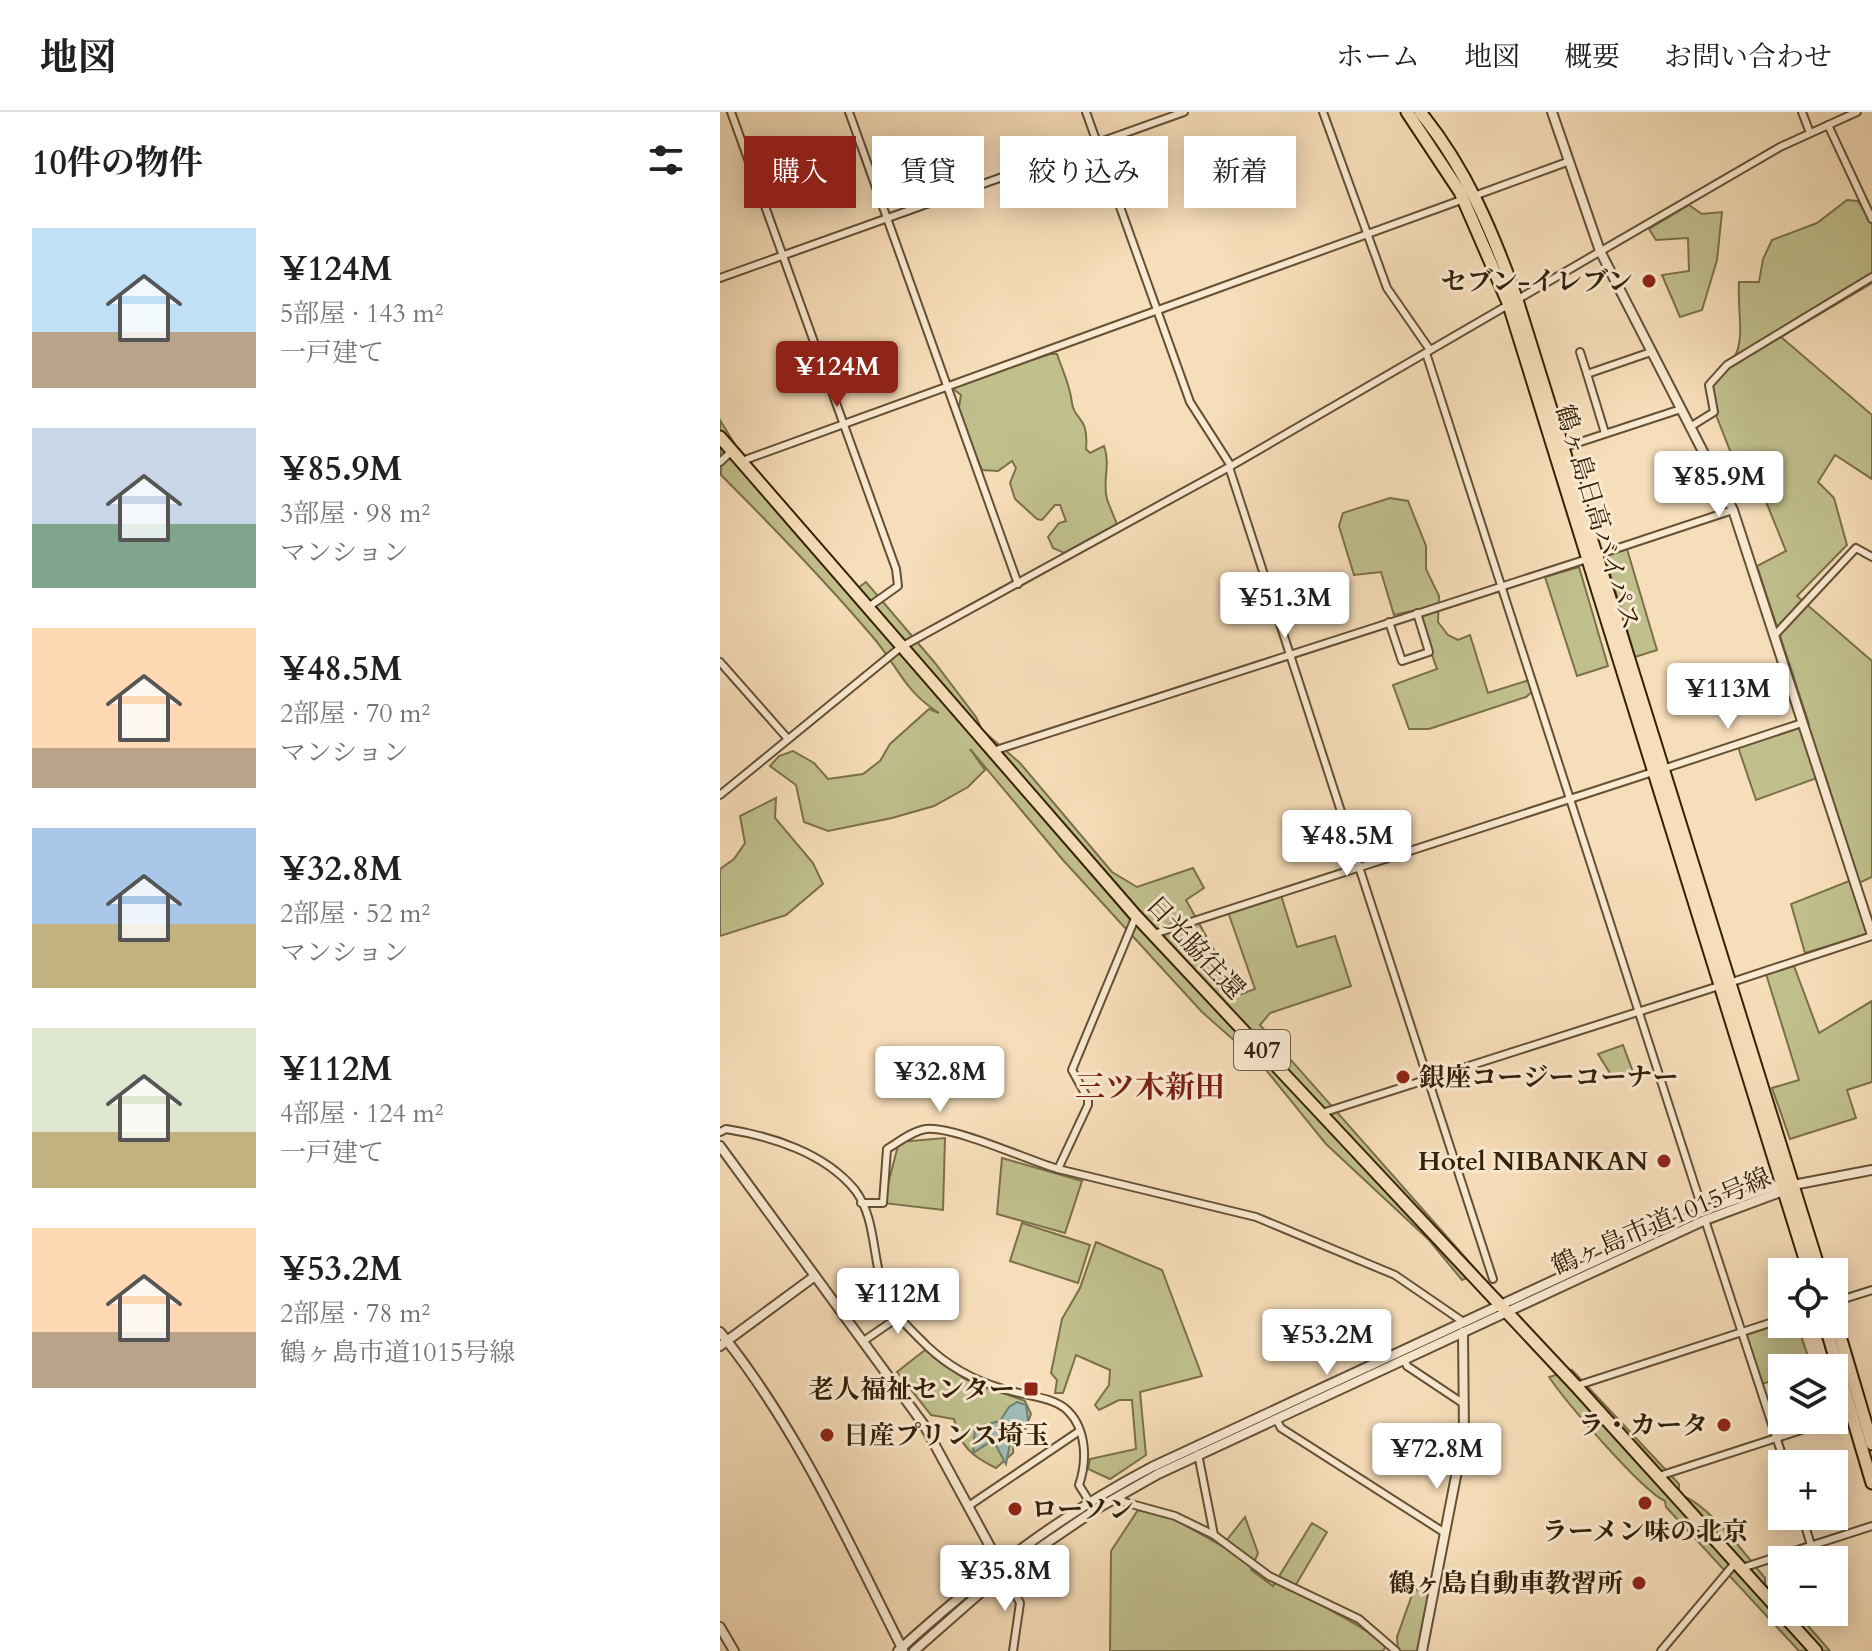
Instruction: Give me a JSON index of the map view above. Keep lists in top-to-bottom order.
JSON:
{
  "streets": {
    "highway": ["鶴ヶ島日高バイパス", "日光脇往還", "407"],
    "street": ["鶴ヶ島市道1015号線"]
  },
  "crossings": [
    ["鶴ヶ島日高バイパス", "鶴ヶ島市道1015号線"],
    ["日光脇往還", "鶴ヶ島市道1015号線"]
  ],
  "districts": ["三ツ木新田"],
  "places": {
    "other": [
      "セブン-イレブン",
      "銀座コージーコーナー",
      "Hotel NIBANKAN",
      "ラ・カータ",
      "日産プリンス埼玉",
      "ラーメン味の北京",
      "ローソン",
      "鶴ヶ島自動車教習所"
    ],
    "transit": ["老人福祉センター"]
  },
  "page": {
    "header": "地図",
    "nav": [
      "ホーム",
      "地図",
      "概要",
      "お問い合わせ"
    ],
    "heading": "10件の物件",
    "chip": [
      "購入",
      "賃貸",
      "絞り込み",
      "新着"
    ],
    "list": [
      {
        "name": "¥124M",
        "note": "5部屋 · 143 m² · 一戸建て"
      },
      {
        "name": "¥85.9M",
        "note": "3部屋 · 98 m² · マンション"
      },
      {
        "name": "¥48.5M",
        "note": "2部屋 · 70 m² · マンション"
      },
      {
        "name": "¥32.8M",
        "note": "2部屋 · 52 m² · マンション"
      },
      {
        "name": "¥112M",
        "note": "4部屋 · 124 m² · 一戸建て"
      },
      {
        "name": "¥53.2M",
        "note": "2部屋 · 78 m² · 鶴ヶ島市道1015号線"
      }
    ],
    "price": [
      "¥124M",
      "¥85.9M",
      "¥51.3M",
      "¥113M",
      "¥48.5M",
      "¥32.8M",
      "¥112M",
      "¥53.2M",
      "¥72.8M",
      "¥35.8M"
    ],
    "map_buttons": ["+", "−"]
  }
}
